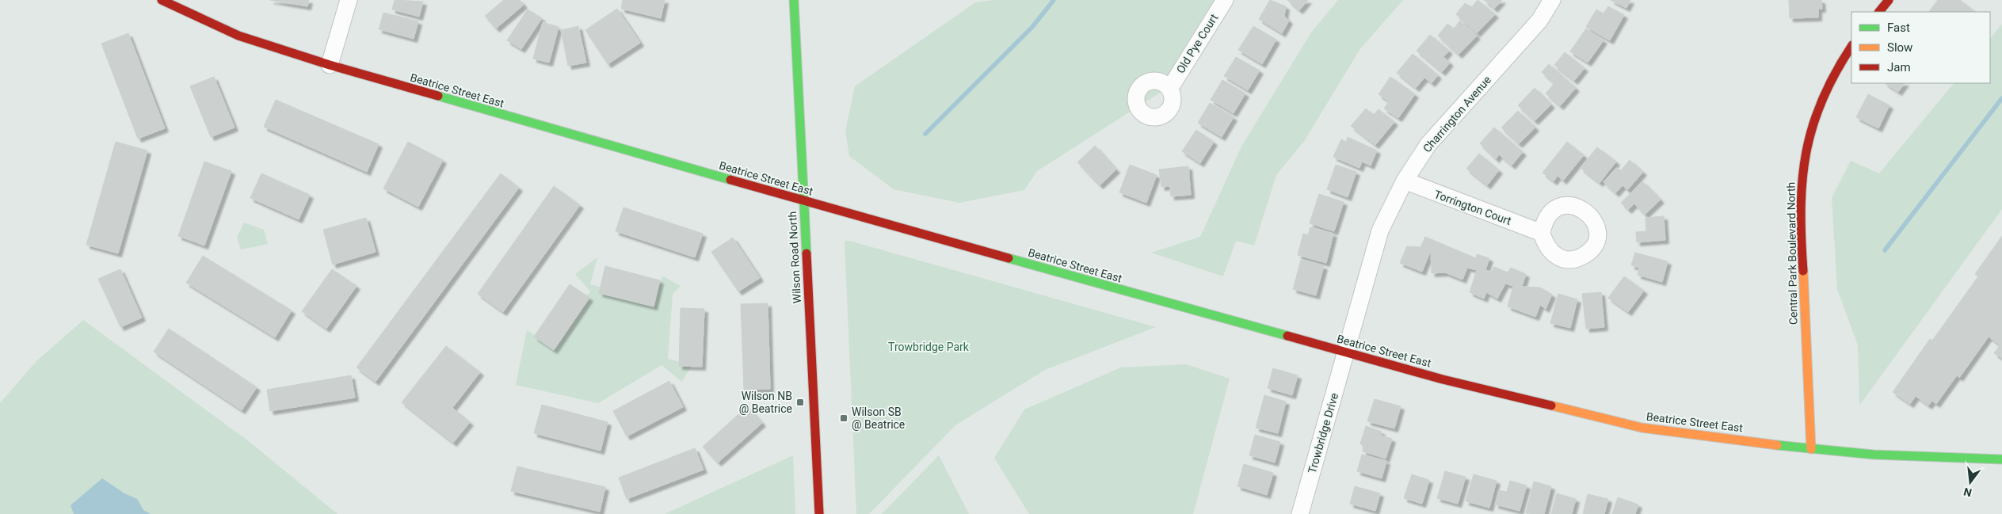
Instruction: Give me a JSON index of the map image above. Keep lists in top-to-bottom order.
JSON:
{
  "streets": {
    "street": [
      "Old Pye Court",
      "Beatrice Street East",
      "Charrington Avenue",
      "Torrington Court",
      "Central Park Boulevard North",
      "Wilson Road North",
      "Trowbridge Drive"
    ]
  },
  "crossings": [
    ["Beatrice Street East", "Charrington Avenue"],
    ["Beatrice Street East", "Central Park Boulevard North"],
    ["Beatrice Street East", "Wilson Road North"],
    ["Beatrice Street East", "Trowbridge Drive"],
    ["Charrington Avenue", "Torrington Court"],
    ["Charrington Avenue", "Trowbridge Drive"]
  ],
  "parks": ["Trowbridge Park"],
  "places": {
    "transit": ["Wilson NB @ Beatrice", "Wilson SB @ Beatrice"]
  },
  "legend": ["Fast", "Slow", "Jam"],
  "north": "bottom"
}
